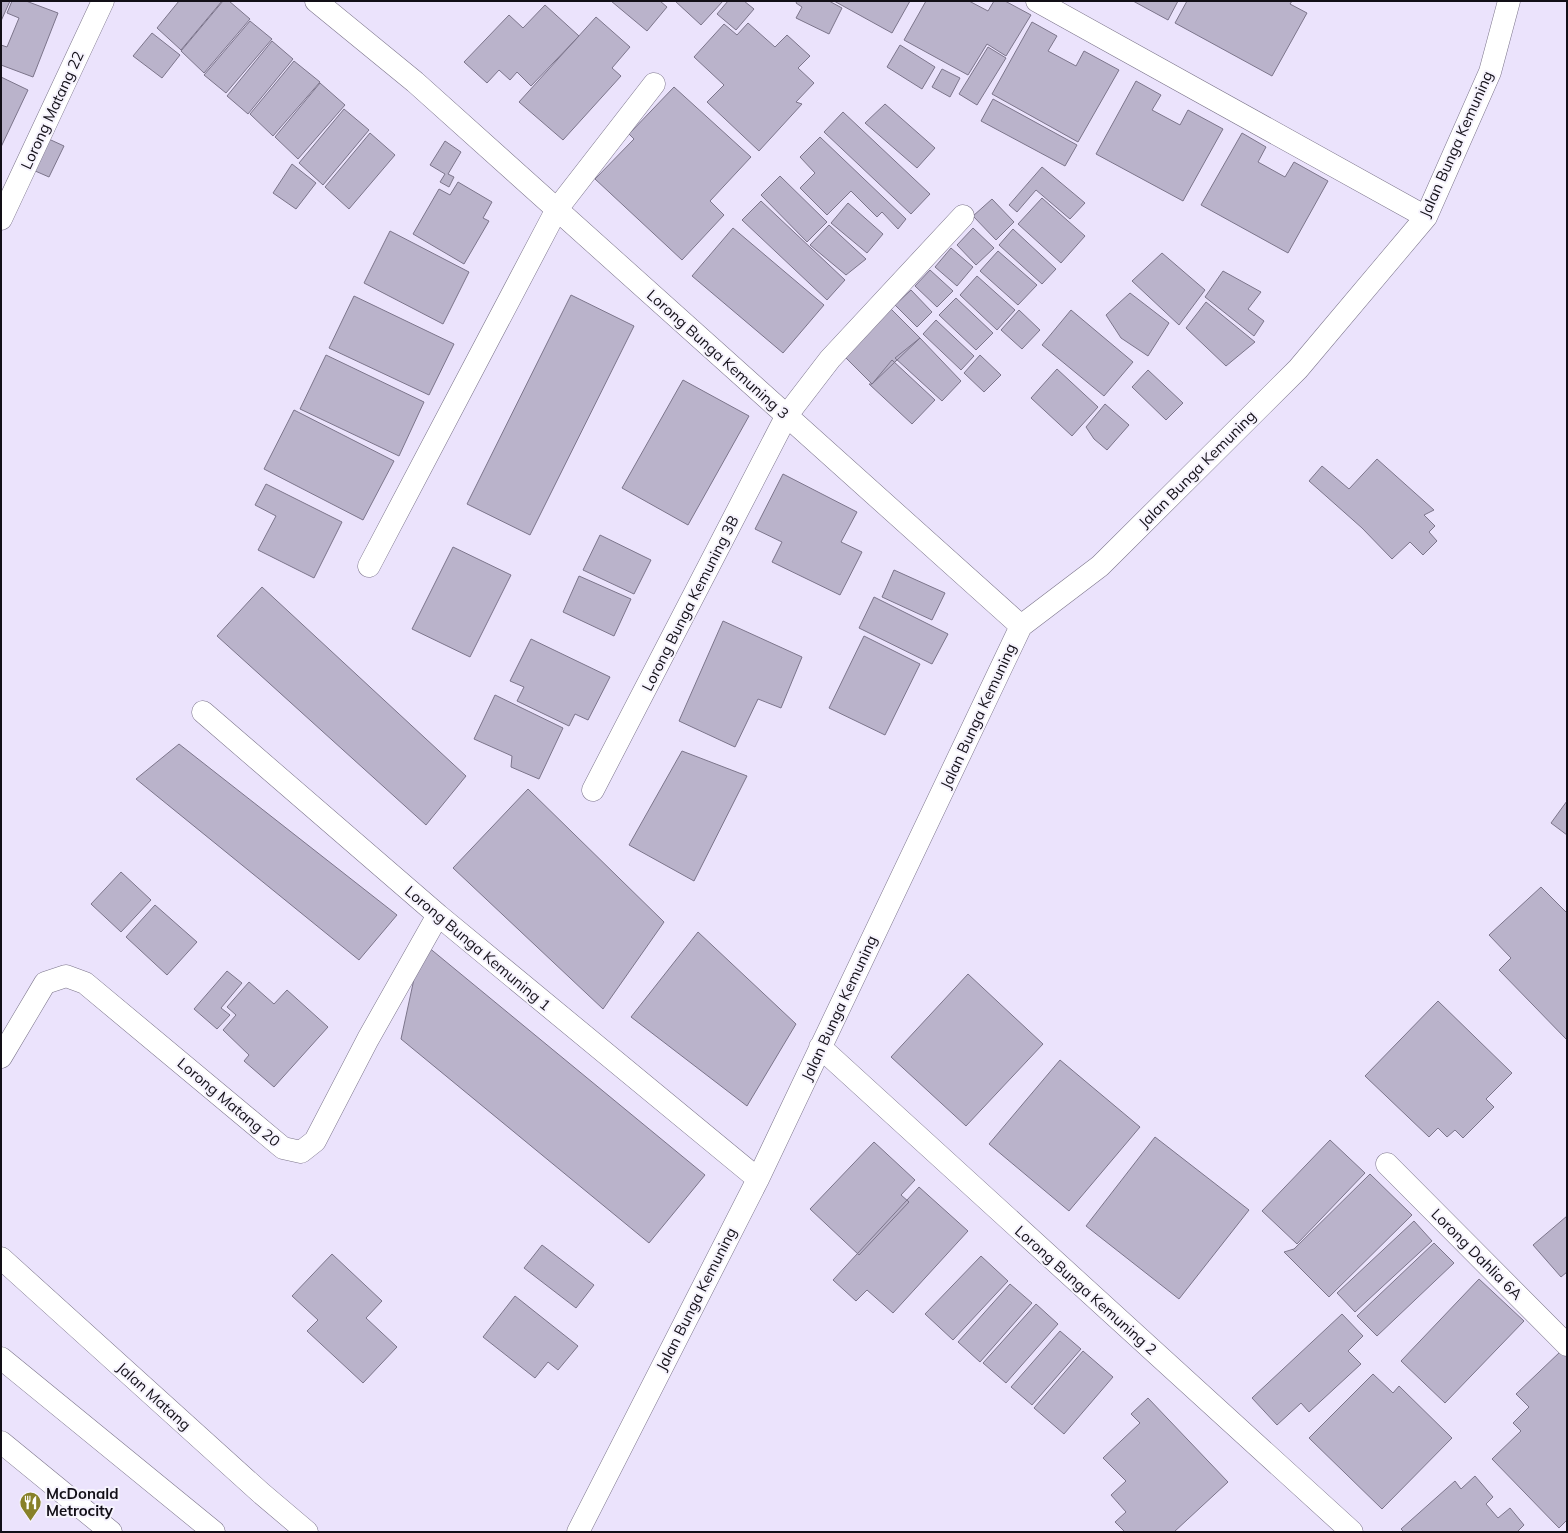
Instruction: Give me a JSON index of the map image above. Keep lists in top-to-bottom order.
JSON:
{
  "streets": {
    "street": [
      "Lorong Matang 22",
      "Jalan Bunga Kemuning",
      "Lorong Bunga Kemuning 3",
      "Lorong Bunga Kemuning 3B",
      "Lorong Bunga Kemuning 1",
      "Lorong Matang 20",
      "Lorong Dahlia 6A",
      "Lorong Bunga Kemuning 2",
      "Jalan Matang"
    ]
  },
  "crossings": [
    ["Jalan Bunga Kemuning", "Lorong Bunga Kemuning 3"],
    ["Jalan Bunga Kemuning", "Lorong Bunga Kemuning 1"],
    ["Jalan Bunga Kemuning", "Lorong Bunga Kemuning 2"],
    ["Lorong Bunga Kemuning 3", "Lorong Bunga Kemuning 3B"],
    ["Lorong Bunga Kemuning 1", "Lorong Matang 20"]
  ],
  "places": {
    "restaurant": ["McDonald Metrocity"]
  }
}
